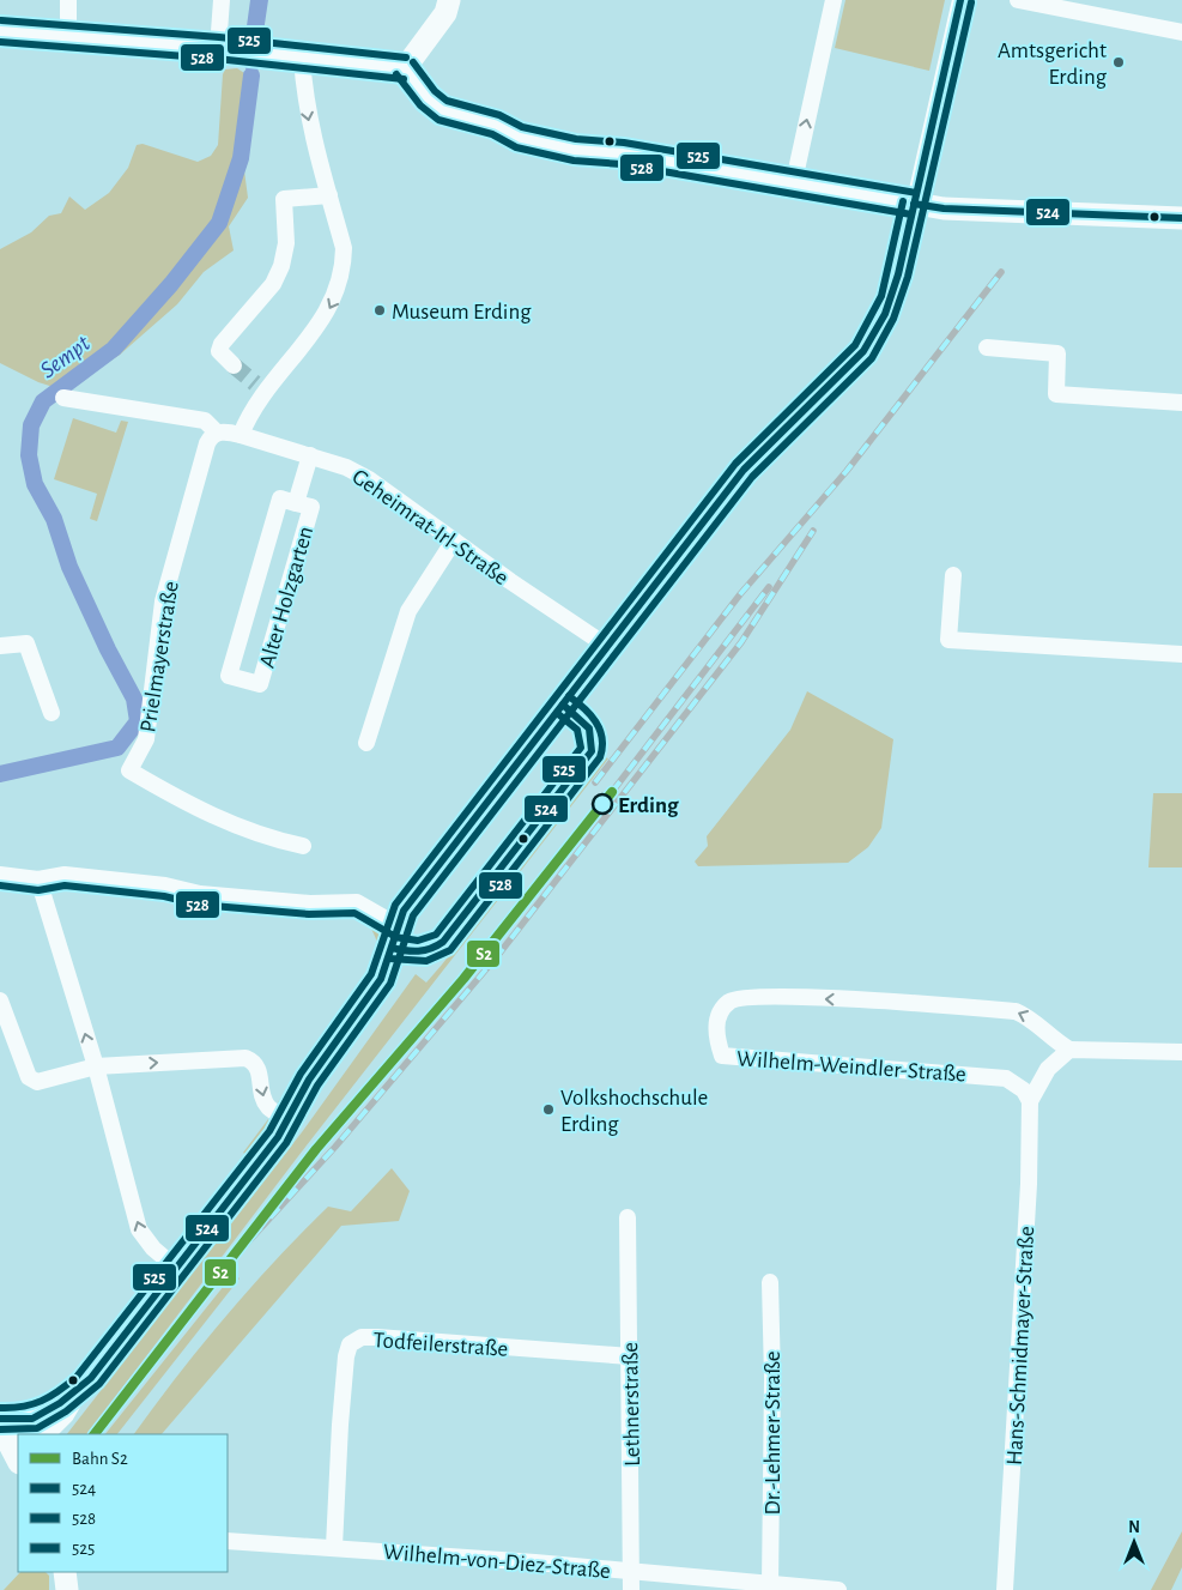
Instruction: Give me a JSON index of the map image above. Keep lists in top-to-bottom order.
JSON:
{
  "streets": {
    "street": [
      "Geheimrat-Irl-Straße",
      "Alter Holzgarten",
      "Prielmayerstraße",
      "Wilhelm-Weindler-Straße",
      "Todfeilerstraße",
      "Hans-Schmidmayer-Straße",
      "Lethnerstraße",
      "Dr.-Lehmer-Straße",
      "Wilhelm-von-Diez-Straße"
    ]
  },
  "crossings": [
    ["Geheimrat-Irl-Straße", "Alter Holzgarten"],
    ["Wilhelm-Weindler-Straße", "Hans-Schmidmayer-Straße"],
    ["Todfeilerstraße", "Lethnerstraße"],
    ["Todfeilerstraße", "Wilhelm-von-Diez-Straße"],
    ["Lethnerstraße", "Wilhelm-von-Diez-Straße"],
    ["Dr.-Lehmer-Straße", "Wilhelm-von-Diez-Straße"]
  ],
  "water": ["Sempt"],
  "places": [
    "Amtsgericht Erding",
    "Museum Erding",
    "Erding",
    "Volkshochschule Erding"
  ],
  "lines": [
    "transit line 524",
    "transit line 528",
    "transit line 525",
    "rail line S2"
  ],
  "legend": [
    "Bahn S2",
    "524",
    "528",
    "525"
  ],
  "north": "top"
}
